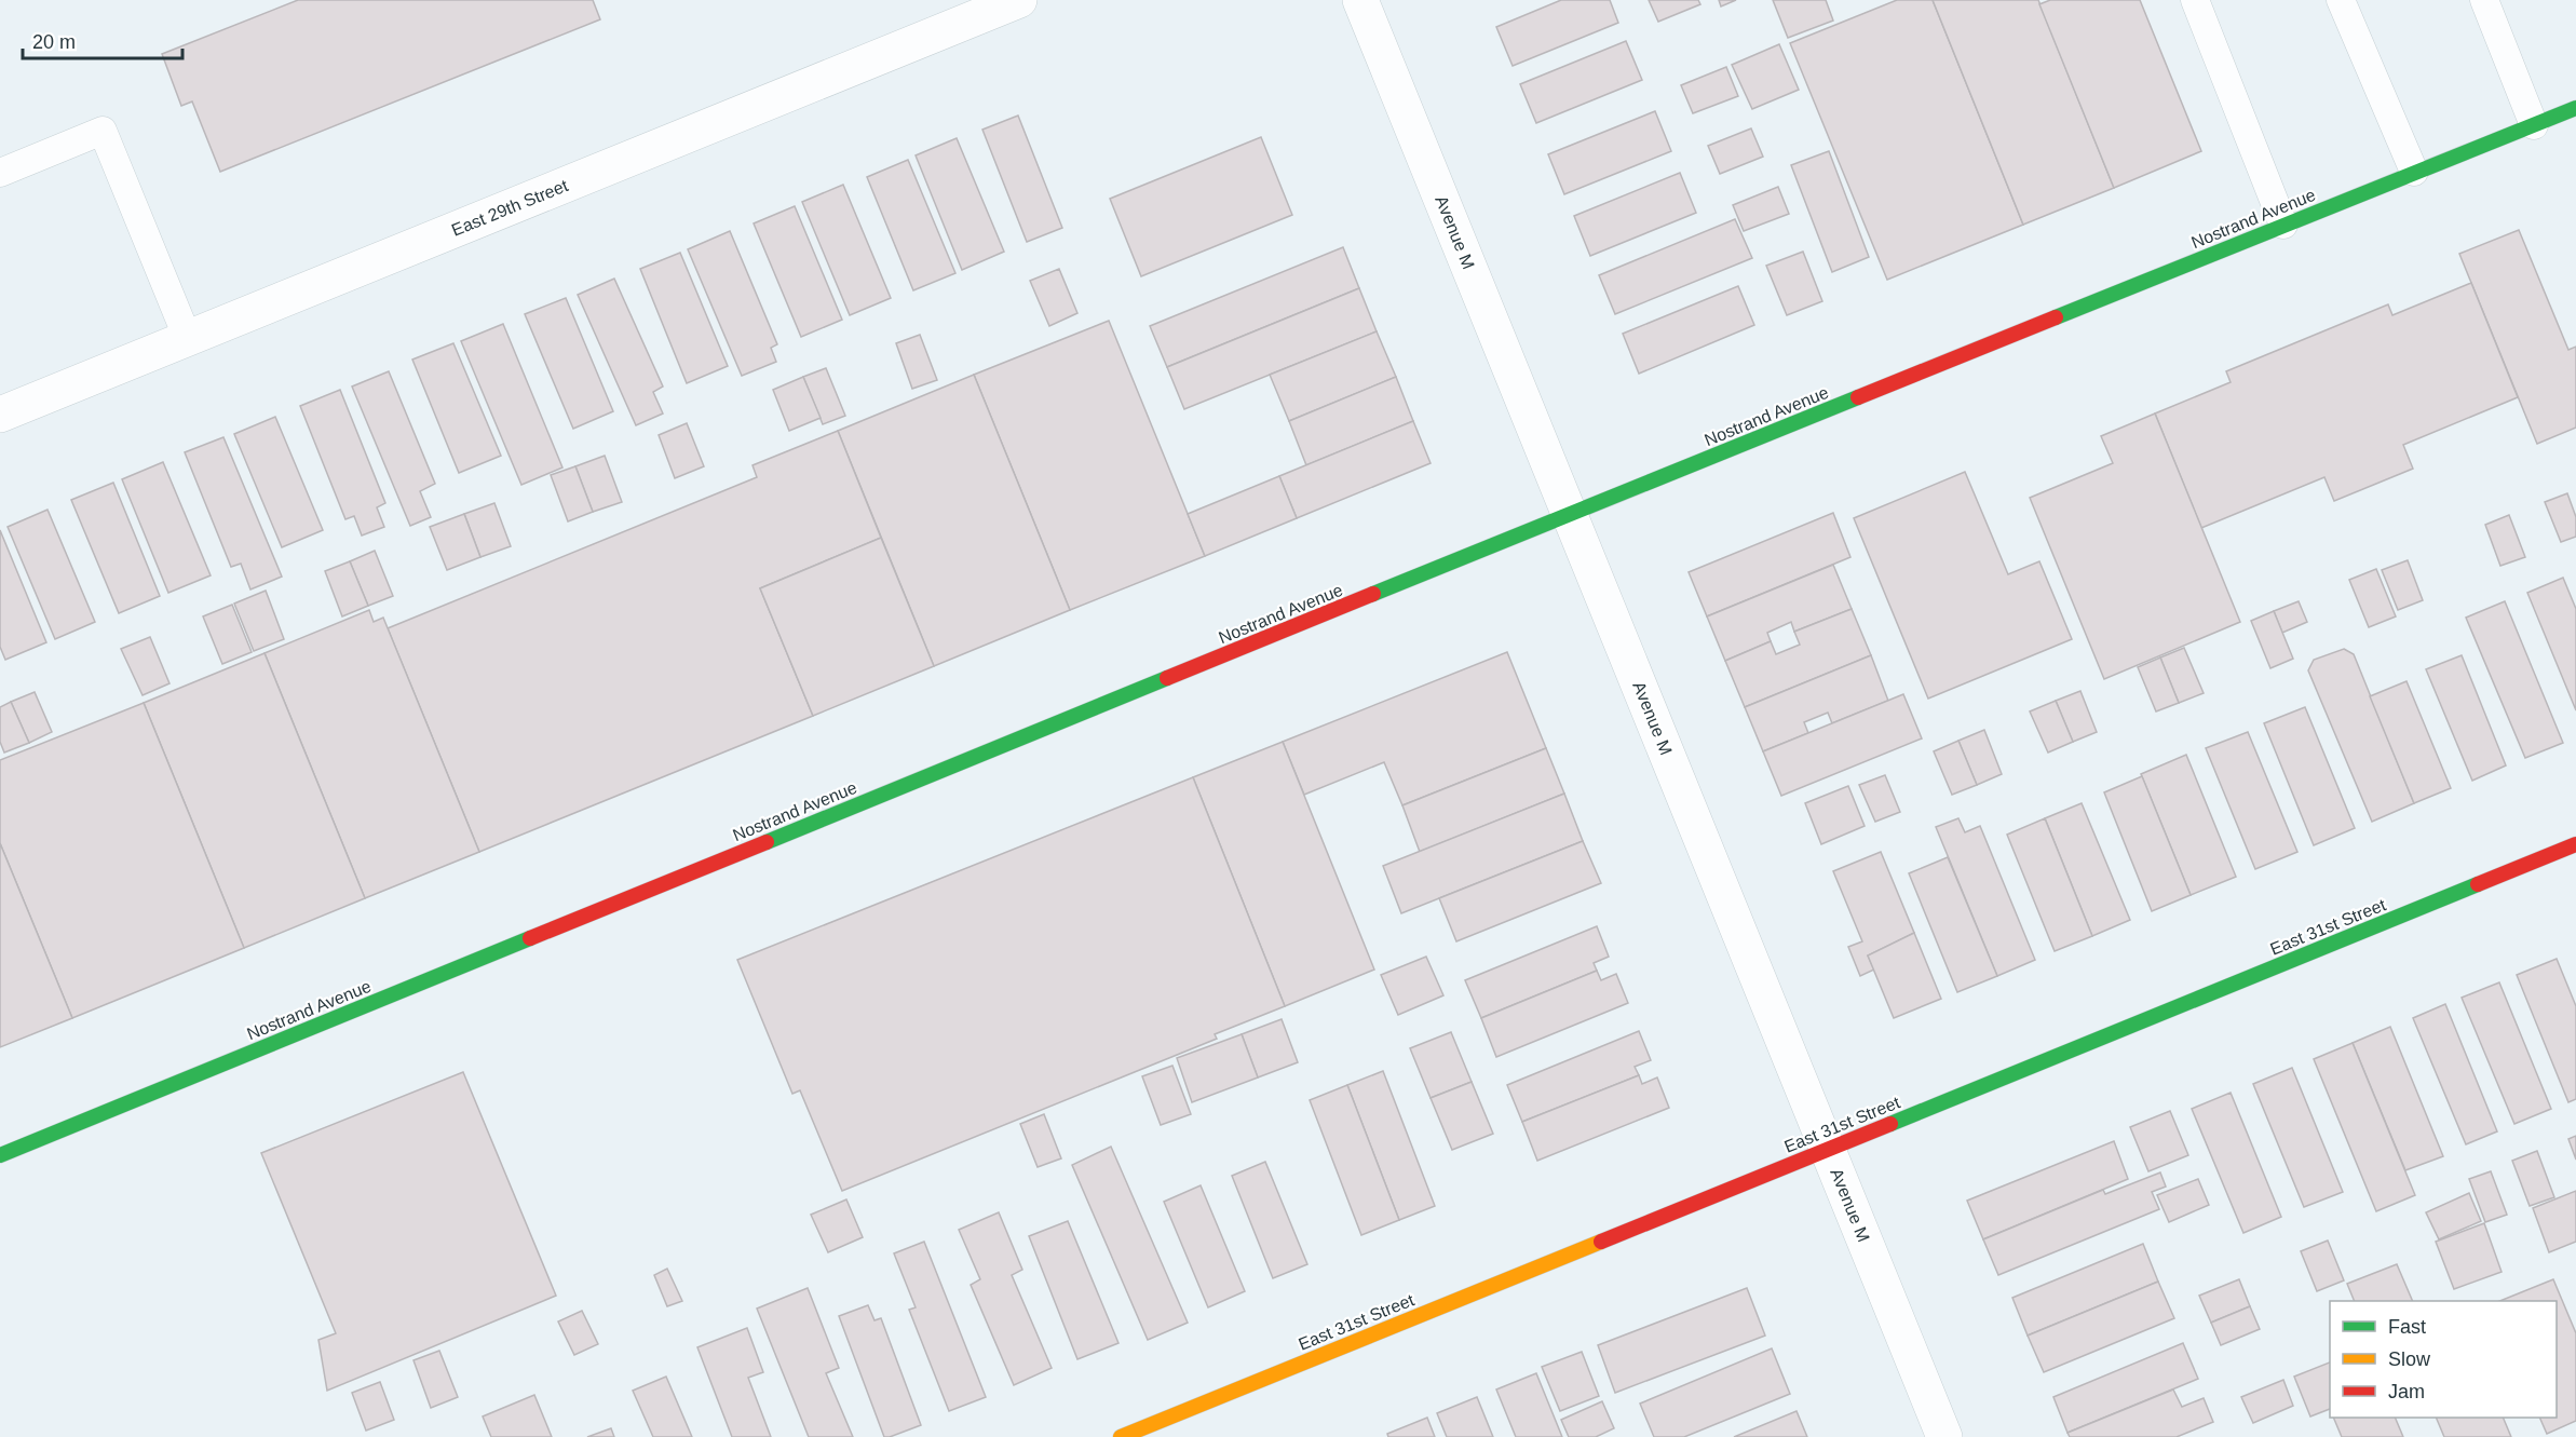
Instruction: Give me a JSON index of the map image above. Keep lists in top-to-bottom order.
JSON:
{
  "streets": {
    "main road": ["Nostrand Avenue", "East 31st Street"],
    "street": ["East 29th Street", "Avenue M"]
  },
  "crossings": [
    ["Nostrand Avenue", "Avenue M"],
    ["Avenue M", "East 31st Street"]
  ],
  "legend": ["Fast", "Slow", "Jam"],
  "scale_bar": "20 m"
}
